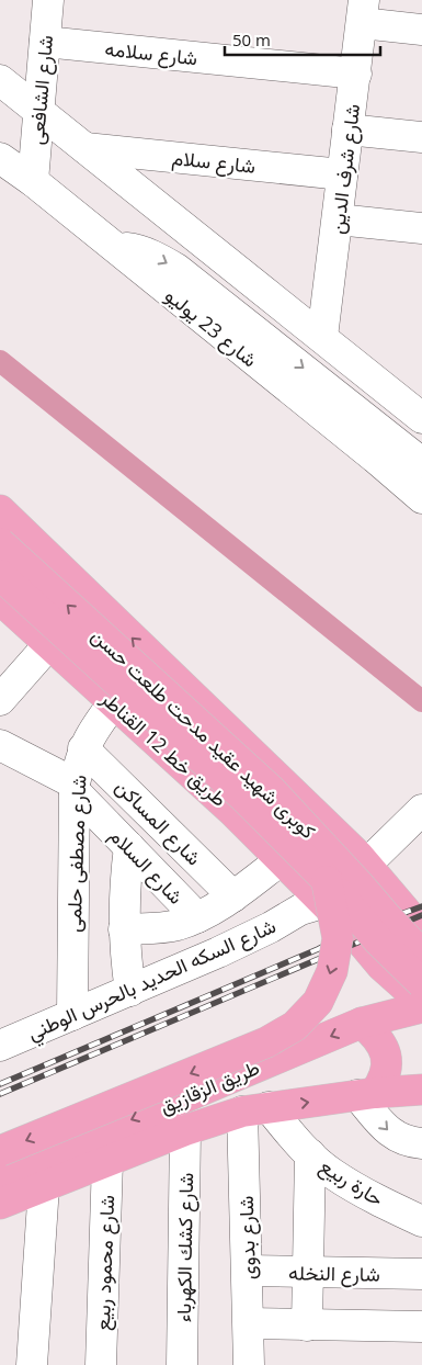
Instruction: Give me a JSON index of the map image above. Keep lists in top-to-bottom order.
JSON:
{
  "streets": {
    "main road": ["كوبرى شهيد عقيد مدحت طلعت حسن", "طريق خط 12 القناطر", "طريق الزقازيق"],
    "street": [
      "شارع سلامه",
      "شارع الشافعى",
      "شارع سلام",
      "شارع شرف الدين",
      "شارع 23 يوليو",
      "شارع المساكن",
      "شارع مصطفى حلمى",
      "شارع السلام",
      "شارع السكه الحديد بالحرس الوطني",
      "حارة ربيع",
      "شارع بدوى",
      "شارع كشك الكهرباء",
      "شارع محمود ربيع",
      "شارع النخله"
    ]
  },
  "crossings": [
    ["شارع سلامه", "شارع الشافعى"],
    ["شارع سلامه", "شارع شرف الدين"],
    ["شارع الشافعى", "شارع 23 يوليو"],
    ["شارع سلام", "شارع شرف الدين"],
    ["كوبرى شهيد عقيد مدحت طلعت حسن", "طريق خط 12 القناطر"],
    ["كوبرى شهيد عقيد مدحت طلعت حسن", "شارع السكه الحديد بالحرس الوطني"],
    ["طريق خط 12 القناطر", "شارع مصطفى حلمى"],
    ["طريق خط 12 القناطر", "شارع السكه الحديد بالحرس الوطني"],
    ["شارع المساكن", "شارع مصطفى حلمى"],
    ["شارع مصطفى حلمى", "شارع السلام"],
    ["شارع مصطفى حلمى", "شارع السكه الحديد بالحرس الوطني"],
    ["طريق الزقازيق", "حارة ربيع"],
    ["طريق الزقازيق", "شارع بدوى"],
    ["طريق الزقازيق", "شارع كشك الكهرباء"],
    ["طريق الزقازيق", "شارع محمود ربيع"],
    ["حارة ربيع", "شارع بدوى"],
    ["شارع بدوى", "شارع النخله"]
  ],
  "scale_bar": "50 m"
}
